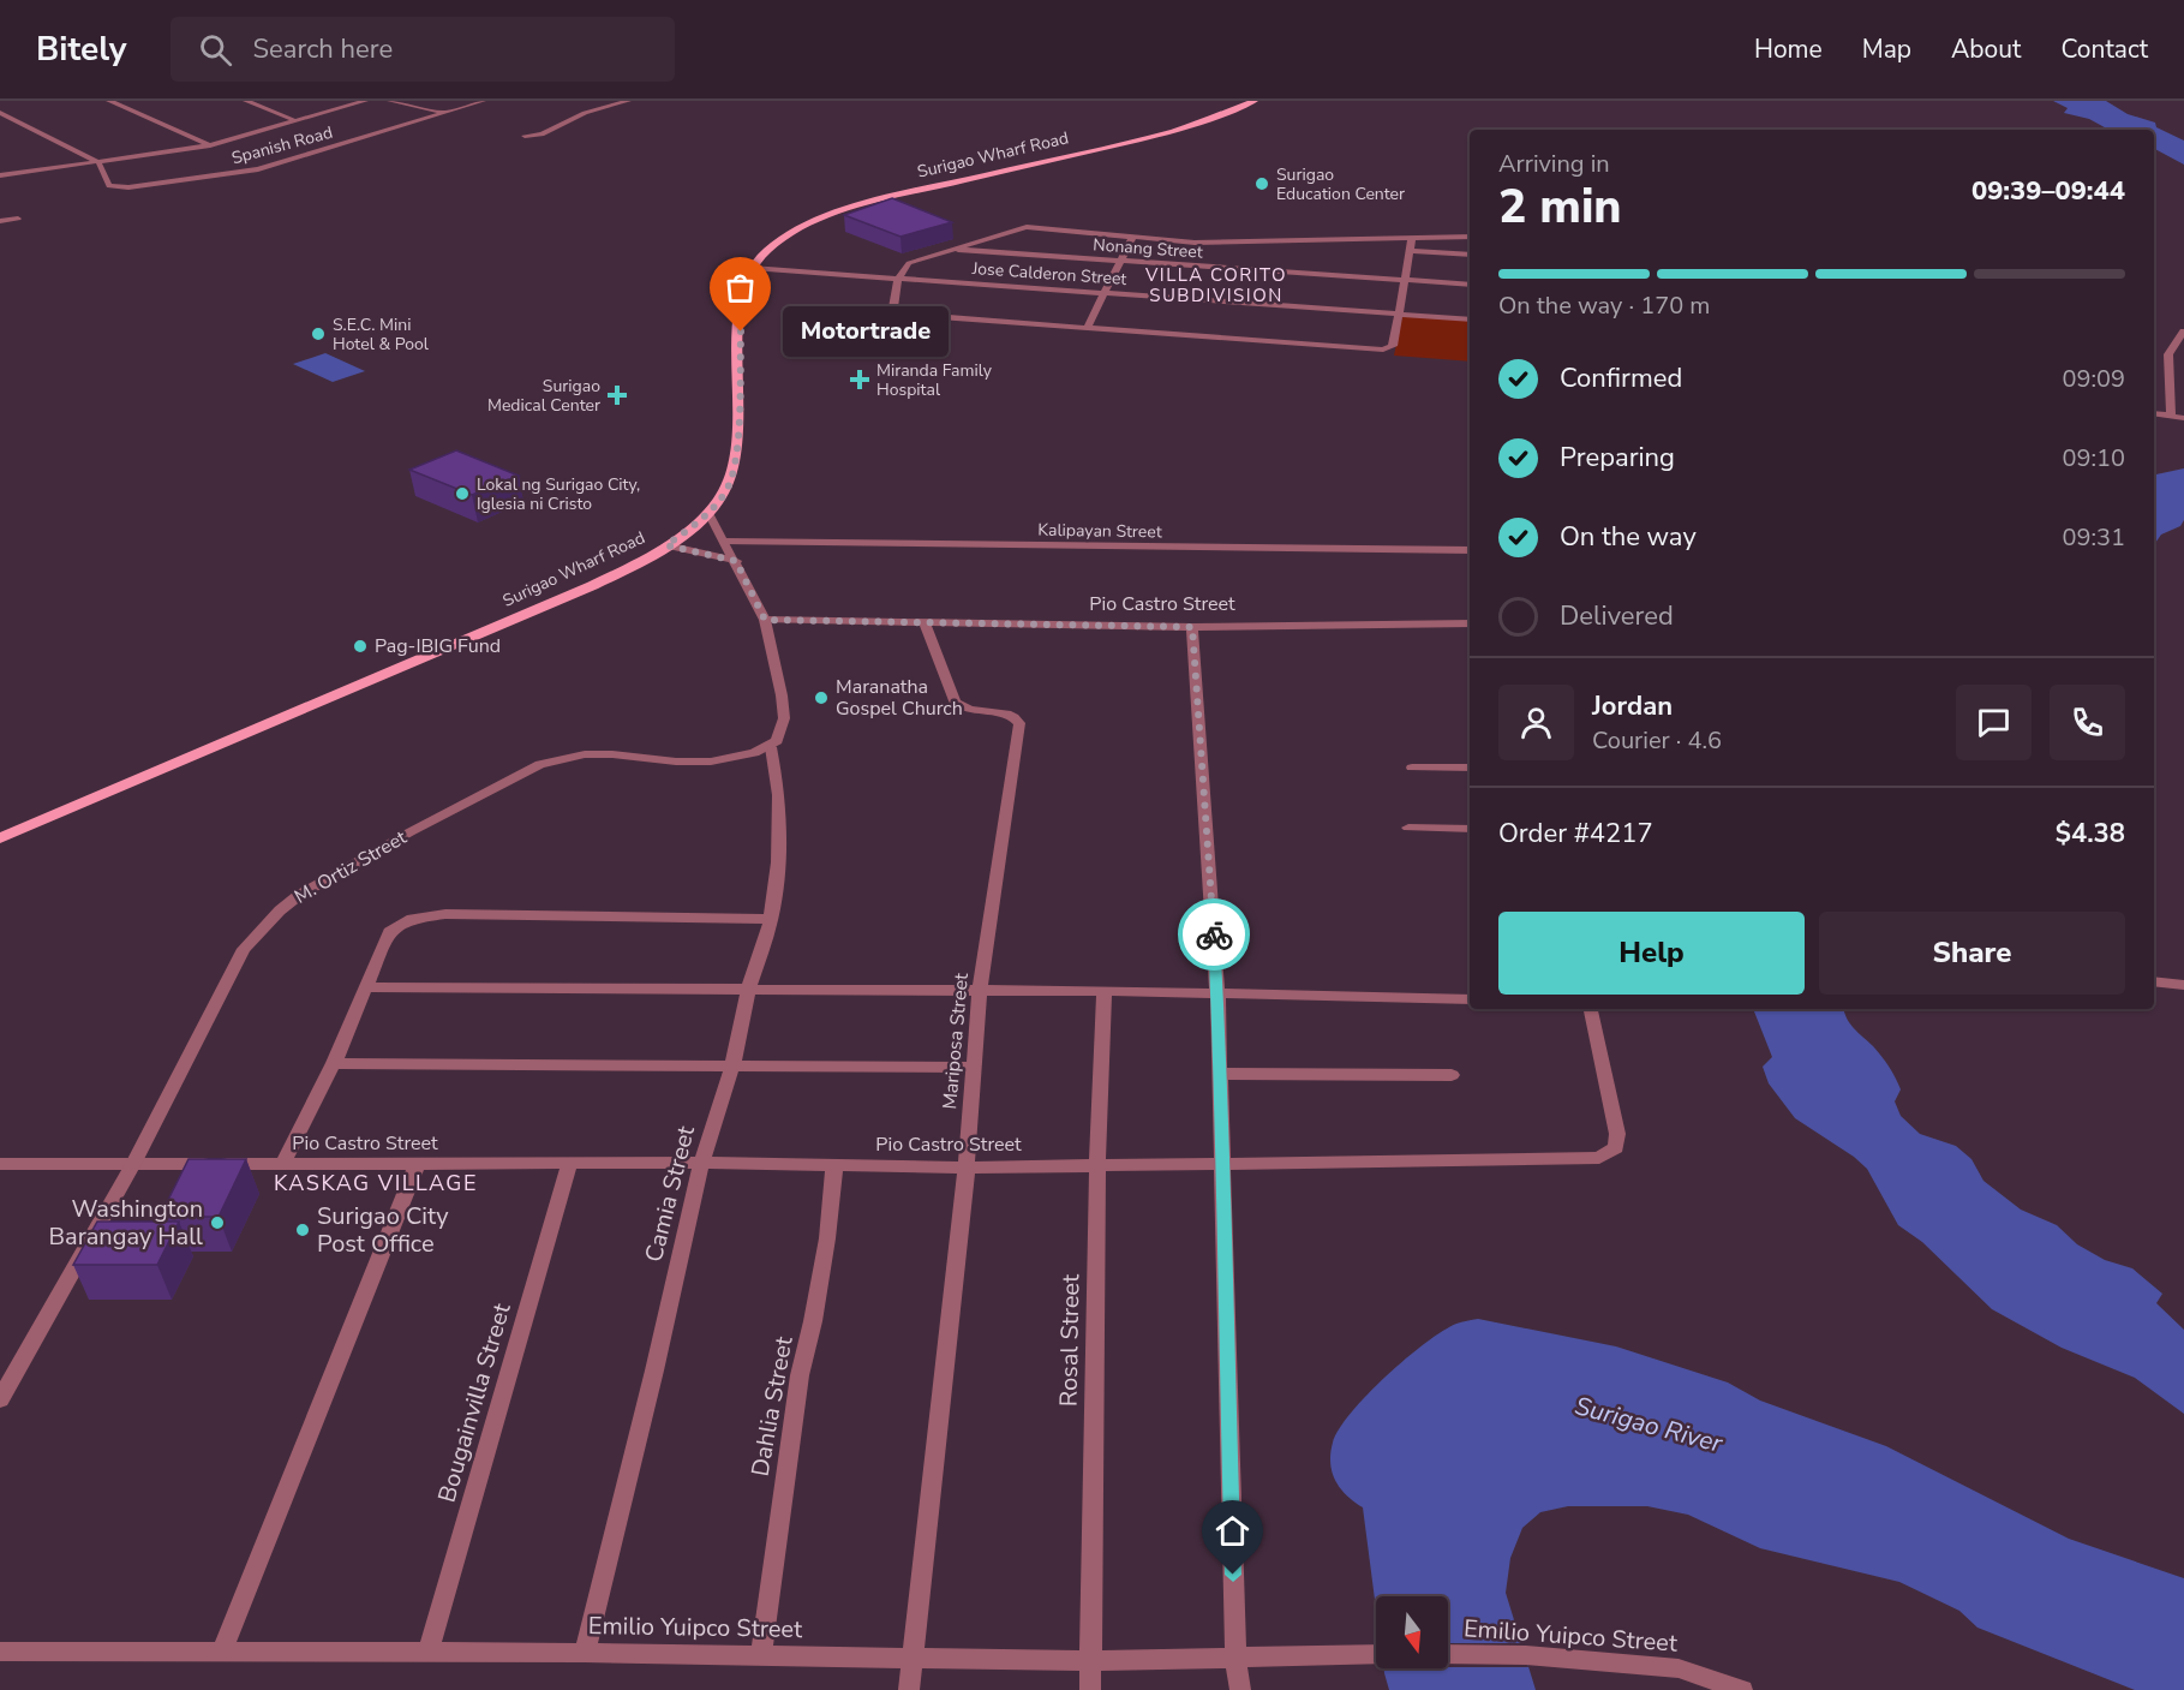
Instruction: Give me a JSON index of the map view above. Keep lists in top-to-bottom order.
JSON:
{
  "streets": {
    "main road": ["Surigao Wharf Road"],
    "street": [
      "Spanish Road",
      "Nonang Street",
      "Jose Calderon Street",
      "Kalipayan Street",
      "Pio Castro Street",
      "M. Ortiz Street",
      "Mariposa Street",
      "Camia Street",
      "Rosal Street",
      "Bougainvilla Street",
      "Dahlia Street",
      "Emilio Yuipco Street"
    ]
  },
  "crossings": [
    ["Surigao Wharf Road", "Jose Calderon Street"],
    ["Pio Castro Street", "M. Ortiz Street"],
    ["Pio Castro Street", "Mariposa Street"],
    ["Pio Castro Street", "Camia Street"],
    ["Pio Castro Street", "Rosal Street"],
    ["Pio Castro Street", "Bougainvilla Street"],
    ["Pio Castro Street", "Dahlia Street"],
    ["M. Ortiz Street", "Camia Street"],
    ["Mariposa Street", "Emilio Yuipco Street"],
    ["Camia Street", "Emilio Yuipco Street"],
    ["Rosal Street", "Emilio Yuipco Street"],
    ["Bougainvilla Street", "Emilio Yuipco Street"],
    ["Dahlia Street", "Emilio Yuipco Street"]
  ],
  "districts": ["VILLA CORITO SUBDIVISION", "KASKAG VILLAGE"],
  "water": ["Surigao River"],
  "places": {
    "other": [
      "Surigao Education Center",
      "Motortrade",
      "S.E.C. Mini Hotel & Pool",
      "Lokal ng Surigao City, Iglesia ni Cristo",
      "Pag-IBIG Fund",
      "Maranatha Gospel Church",
      "Washington Barangay Hall",
      "Surigao City Post Office"
    ],
    "health": ["Miranda Family Hospital", "Surigao Medical Center"]
  },
  "north": "bottom",
  "page": {
    "header": "Bitely",
    "search": "Search here",
    "nav": [
      "Home",
      "Map",
      "About",
      "Contact"
    ],
    "heading": ["2 min", "Arriving in", "09:39–09:44"],
    "panel": [
      "Jordan",
      "Courier · 4.6",
      "Order #4217",
      "$4.38"
    ],
    "bar": "On the way · 170 m",
    "bubble": "Motortrade",
    "list": [
      ["Confirmed", "09:09"],
      ["Preparing", "09:10"],
      ["On the way", "09:31"],
      "Delivered"
    ],
    "buttons": ["Help", "Share"]
  }
}
